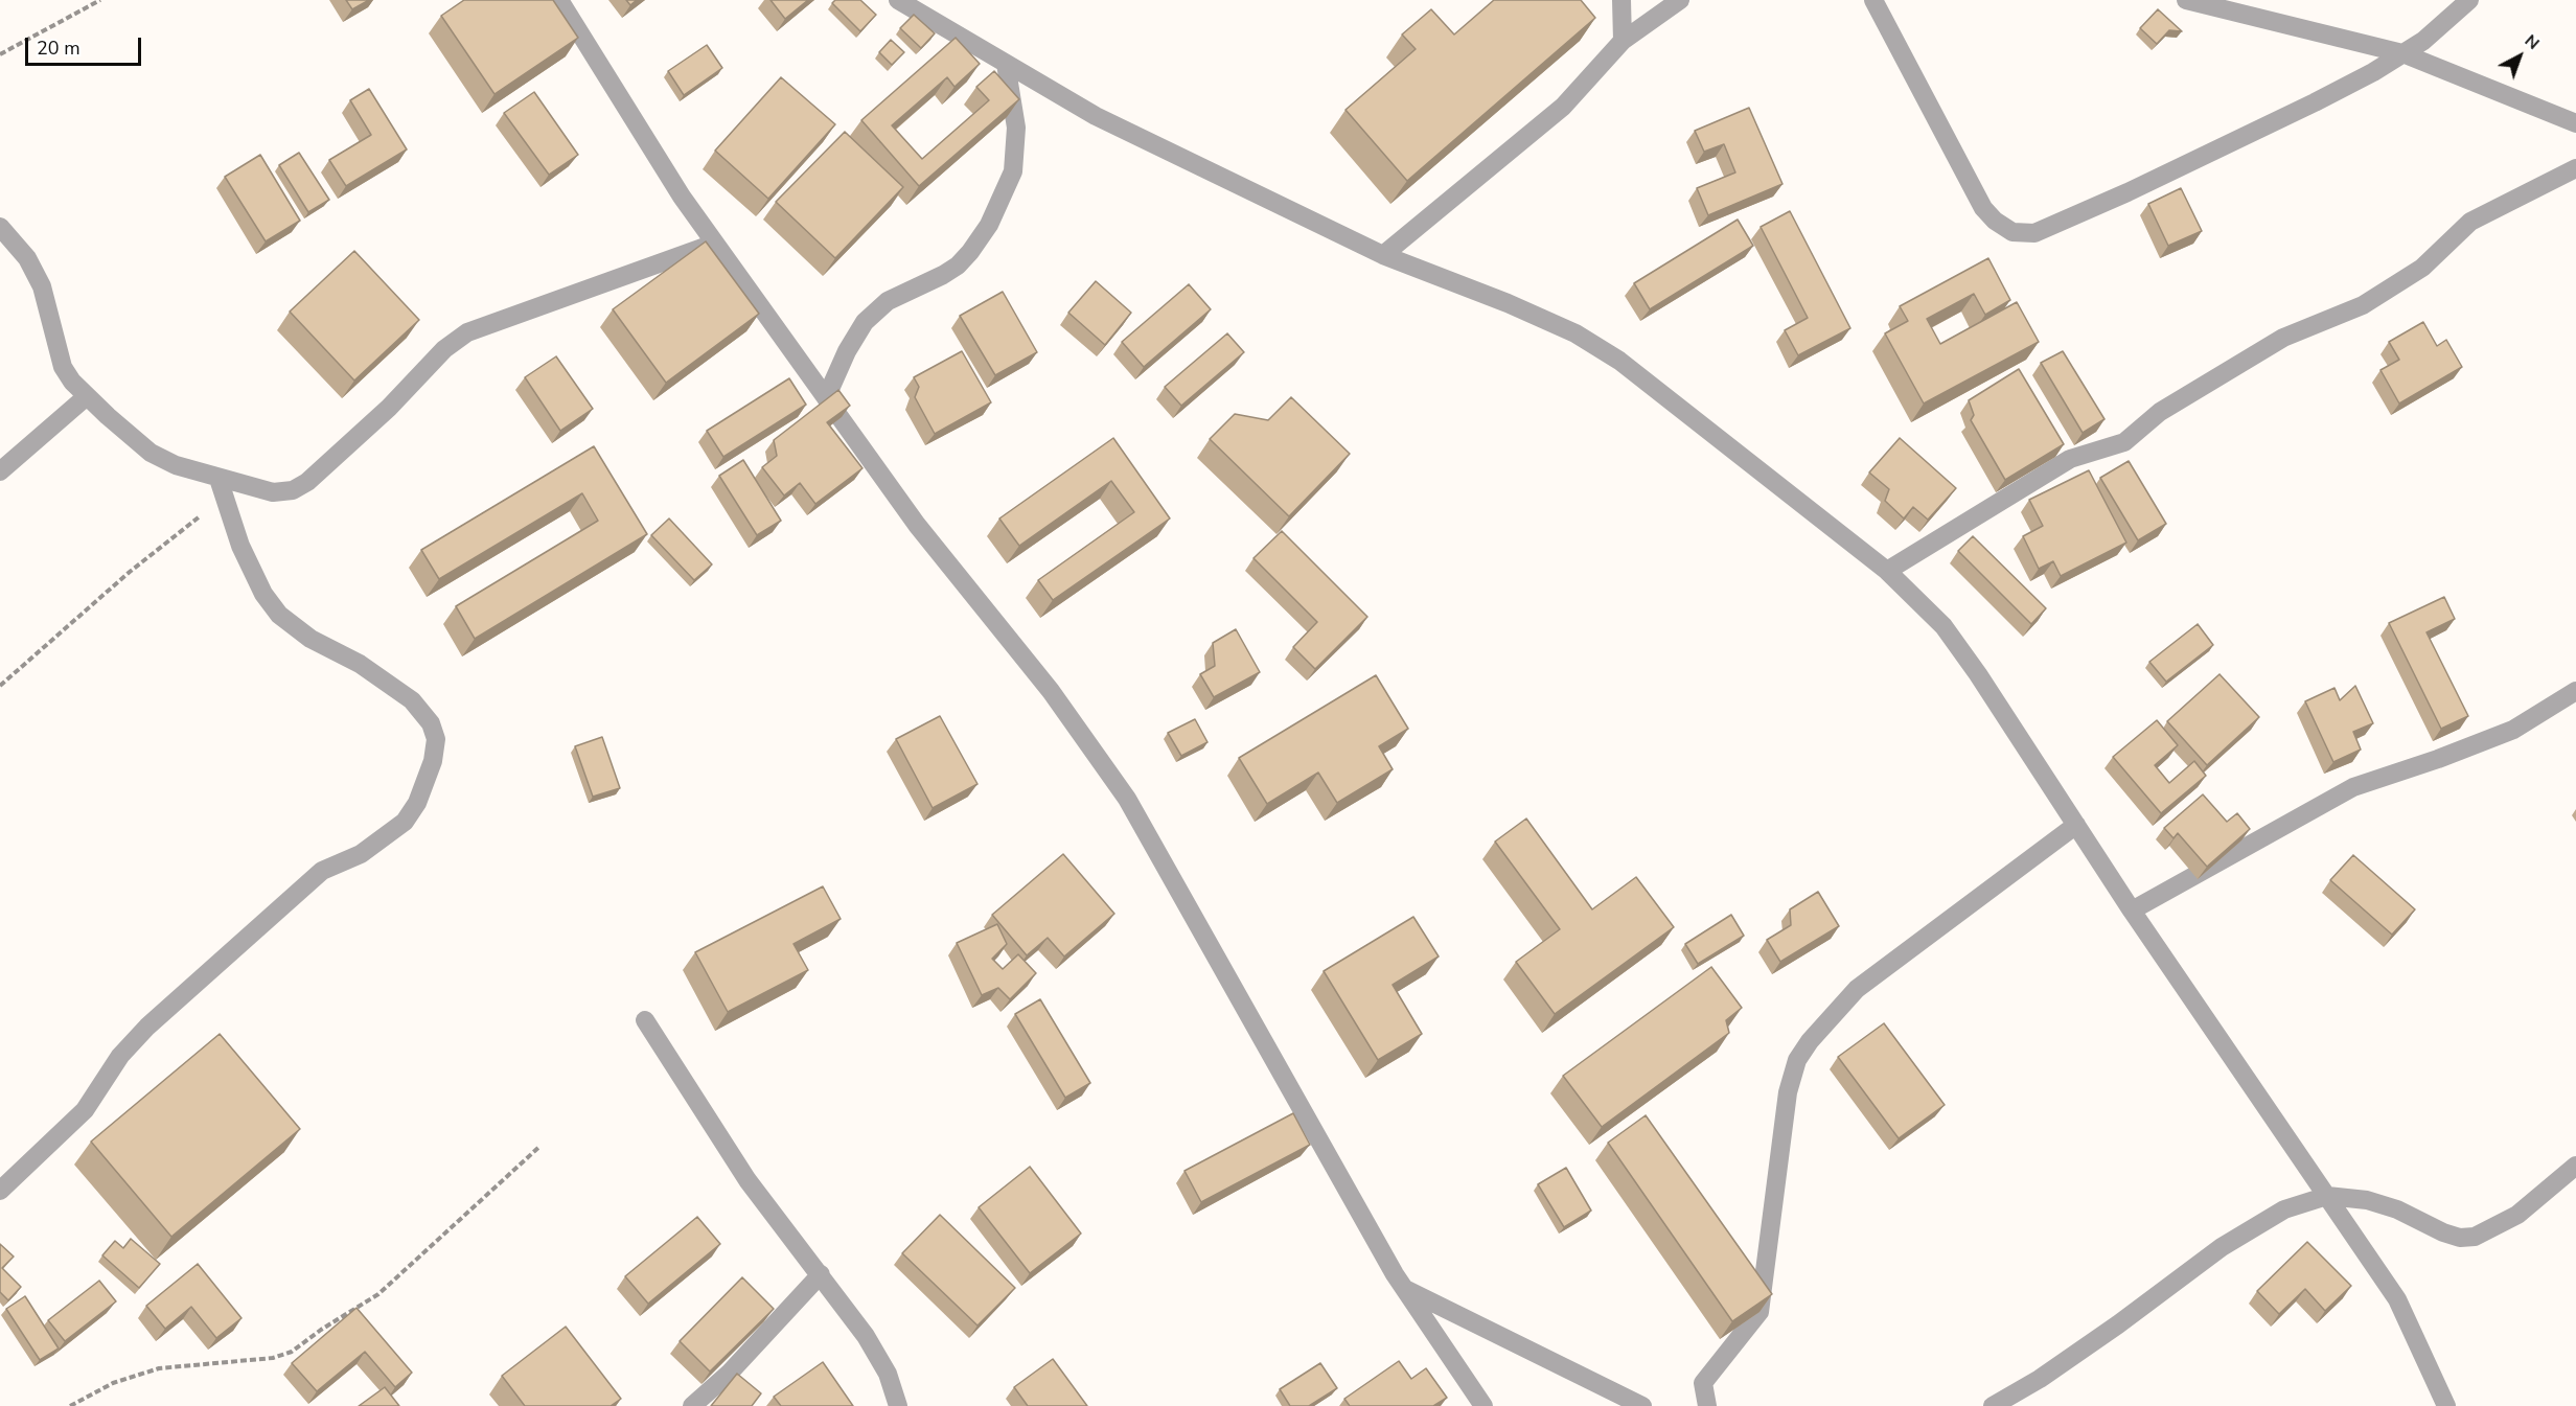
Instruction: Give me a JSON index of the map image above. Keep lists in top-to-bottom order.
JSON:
{
  "scale_bar": "20 m",
  "north": "top right"
}
